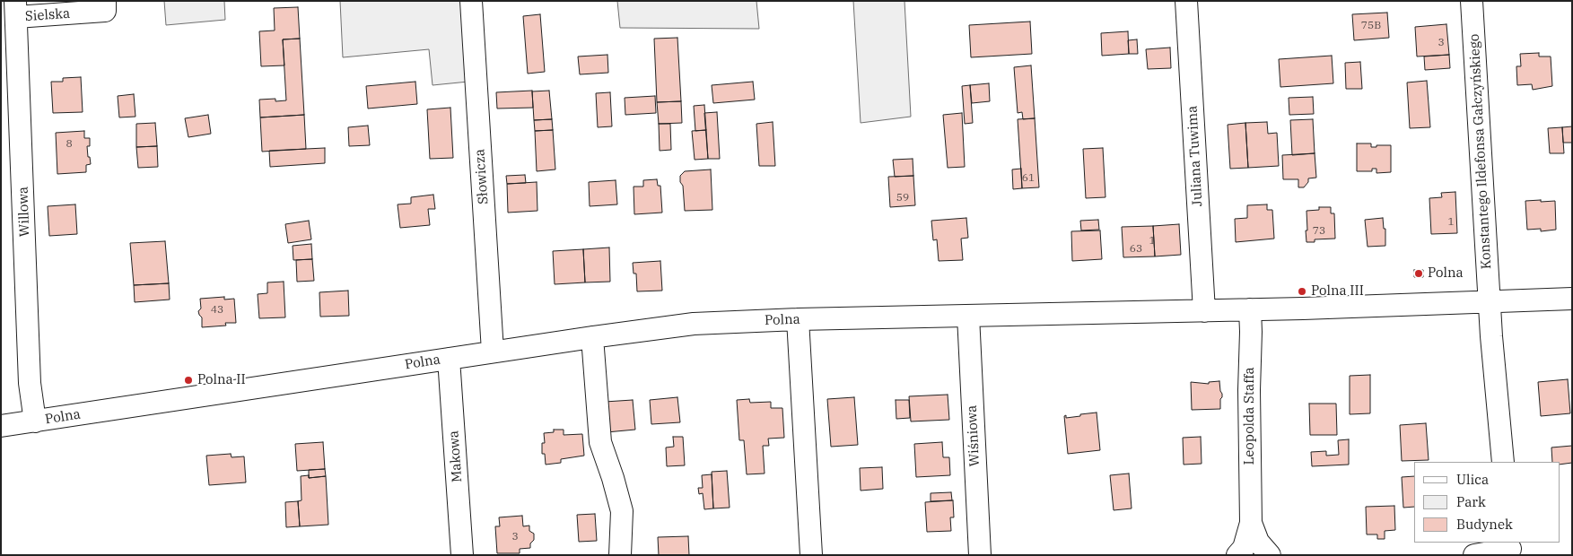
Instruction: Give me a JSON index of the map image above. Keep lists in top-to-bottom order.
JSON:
{
  "streets": {
    "street": [
      "Sielska",
      "Konstantego Ildefonsa Gałczyńskiego",
      "Juliana Tuwima",
      "Słowicza",
      "Willowa",
      "Polna",
      "Leopolda Staffa",
      "Wiśniowa",
      "Makowa"
    ]
  },
  "crossings": [
    ["Sielska", "Willowa"],
    ["Konstantego Ildefonsa Gałczyńskiego", "Polna"],
    ["Juliana Tuwima", "Polna"],
    ["Słowicza", "Polna"],
    ["Willowa", "Polna"],
    ["Polna", "Leopolda Staffa"],
    ["Polna", "Wiśniowa"],
    ["Polna", "Makowa"]
  ],
  "places": ["Polna", "Polna III", "Polna II"],
  "house_numbers": [
    "75B",
    "3",
    "8",
    "61",
    "59",
    "1",
    "73",
    "1",
    "63",
    "43",
    "3"
  ],
  "legend": ["Ulica", "Park", "Budynek"]
}
